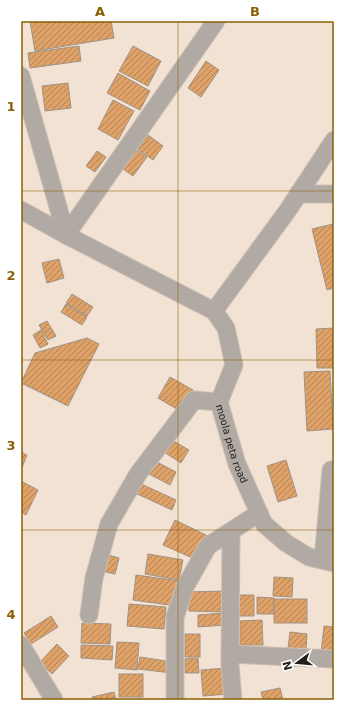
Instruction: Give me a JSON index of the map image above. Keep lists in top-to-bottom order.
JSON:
{
  "streets": {
    "street": ["moola peta road"]
  },
  "north": "left",
  "grid": {
    "columns": ["A", "B"],
    "rows": [
      "1",
      "2",
      "3",
      "4"
    ]
  }
}
